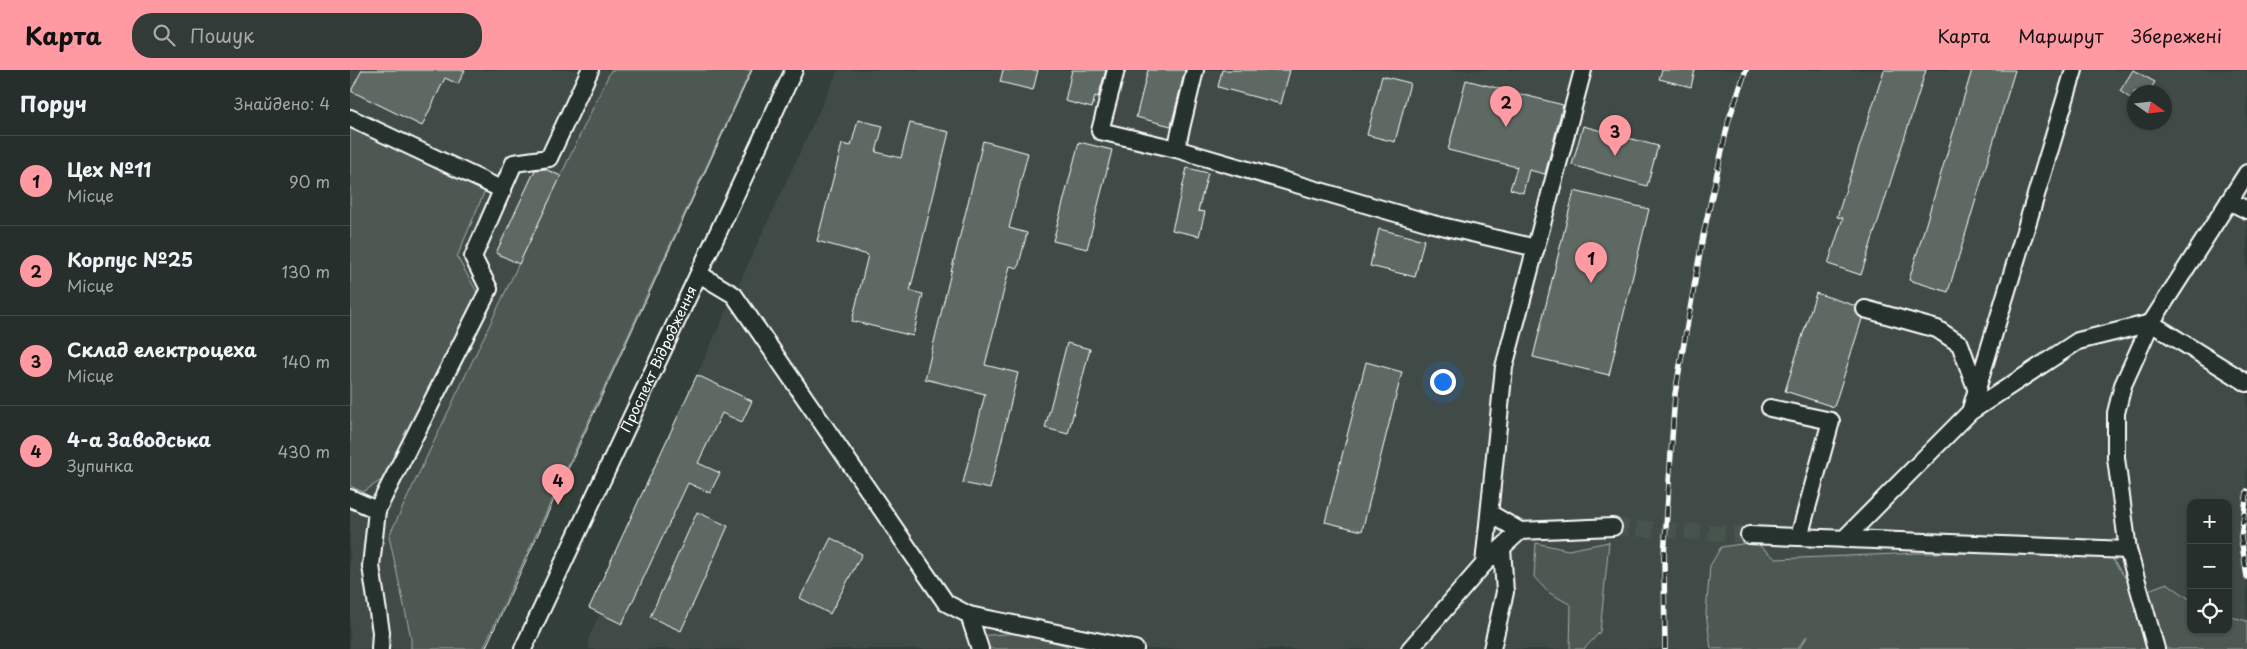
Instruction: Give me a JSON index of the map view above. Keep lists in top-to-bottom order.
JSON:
{
  "streets": {
    "street": ["Проспект Відродження"]
  },
  "north": "right",
  "page": {
    "header": "Карта",
    "search": "Пошук",
    "nav": ["Карта", "Маршрут", "Збережені"],
    "heading": ["Поруч", "Знайдено: 4"],
    "pins": [
      "2",
      "3",
      "1",
      "4"
    ],
    "list": [
      {
        "mark": "1",
        "name": "Цех №11",
        "note": "Місце",
        "value": "90 m"
      },
      {
        "mark": "2",
        "name": "Корпус №25",
        "note": "Місце",
        "value": "130 m"
      },
      {
        "mark": "3",
        "name": "Склад електроцеха",
        "note": "Місце",
        "value": "140 m"
      },
      {
        "mark": "4",
        "name": "4-а Заводська",
        "note": "Зупинка",
        "value": "430 m"
      }
    ],
    "map_buttons": ["+", "−"]
  }
}
